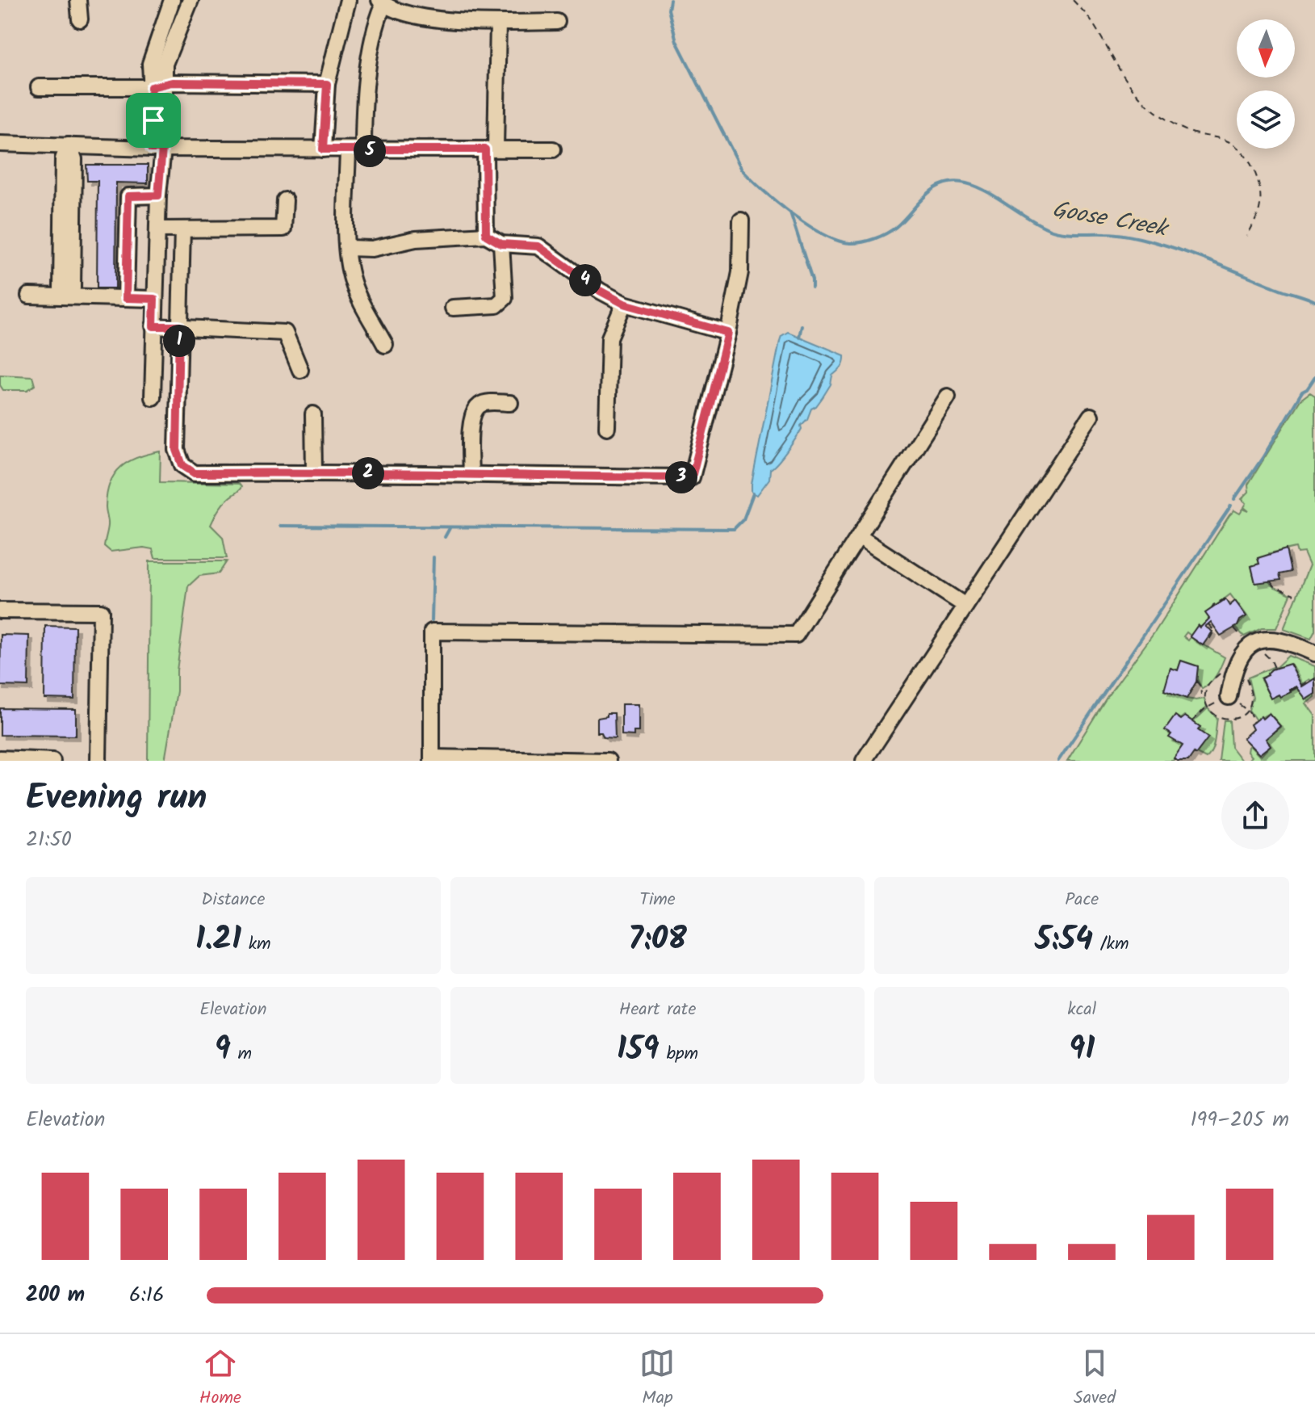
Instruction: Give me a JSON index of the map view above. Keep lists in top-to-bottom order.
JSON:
{
  "water": ["Goose Creek"],
  "north": "bottom",
  "page": {
    "pins": [
      "5",
      "4",
      "1",
      "2",
      "3"
    ],
    "heading": ["Evening run", "21:50"],
    "stats": [
      ["Distance", "1.21 km"],
      ["Time", "7:08"],
      ["Pace", "5:54 /km"],
      ["Elevation", "9 m"],
      ["Heart rate", "159 bpm"],
      ["kcal", "91"]
    ],
    "chart": ["Elevation", "199–205 m"],
    "list": [
      {
        "name": "200 m",
        "note": "6:16"
      }
    ],
    "tabs": ["Home", "Map", "Saved"]
  }
}
